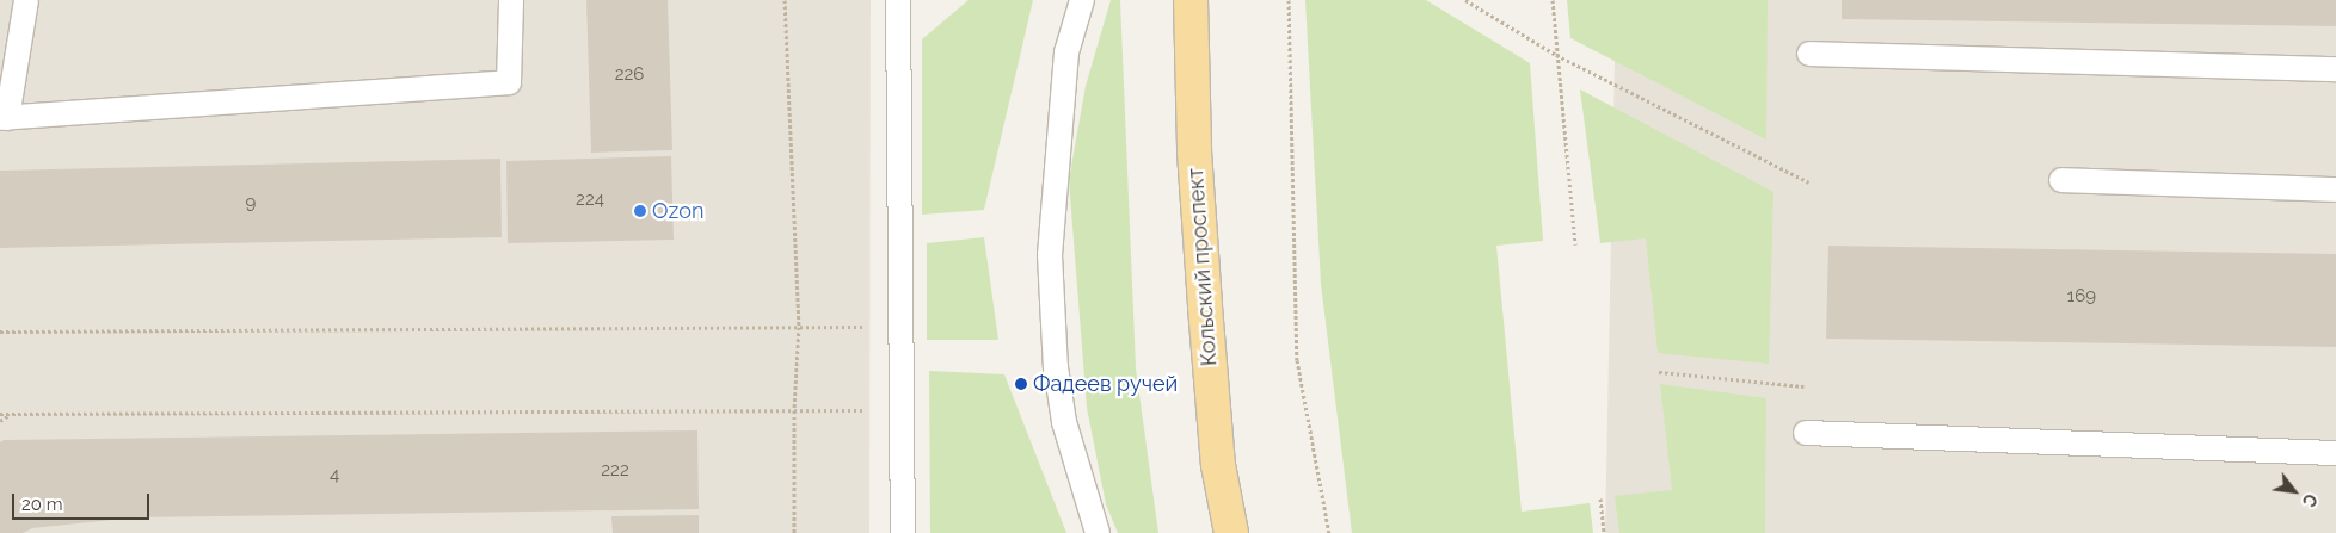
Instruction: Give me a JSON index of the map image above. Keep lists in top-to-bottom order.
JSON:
{
  "streets": {
    "main road": ["Кольский проспект"]
  },
  "places": ["Ozon", "Фадеев ручей"],
  "house_numbers": [
    "226",
    "224",
    "9",
    "169",
    "222",
    "4"
  ],
  "scale_bar": "20 m",
  "north": "bottom right"
}
